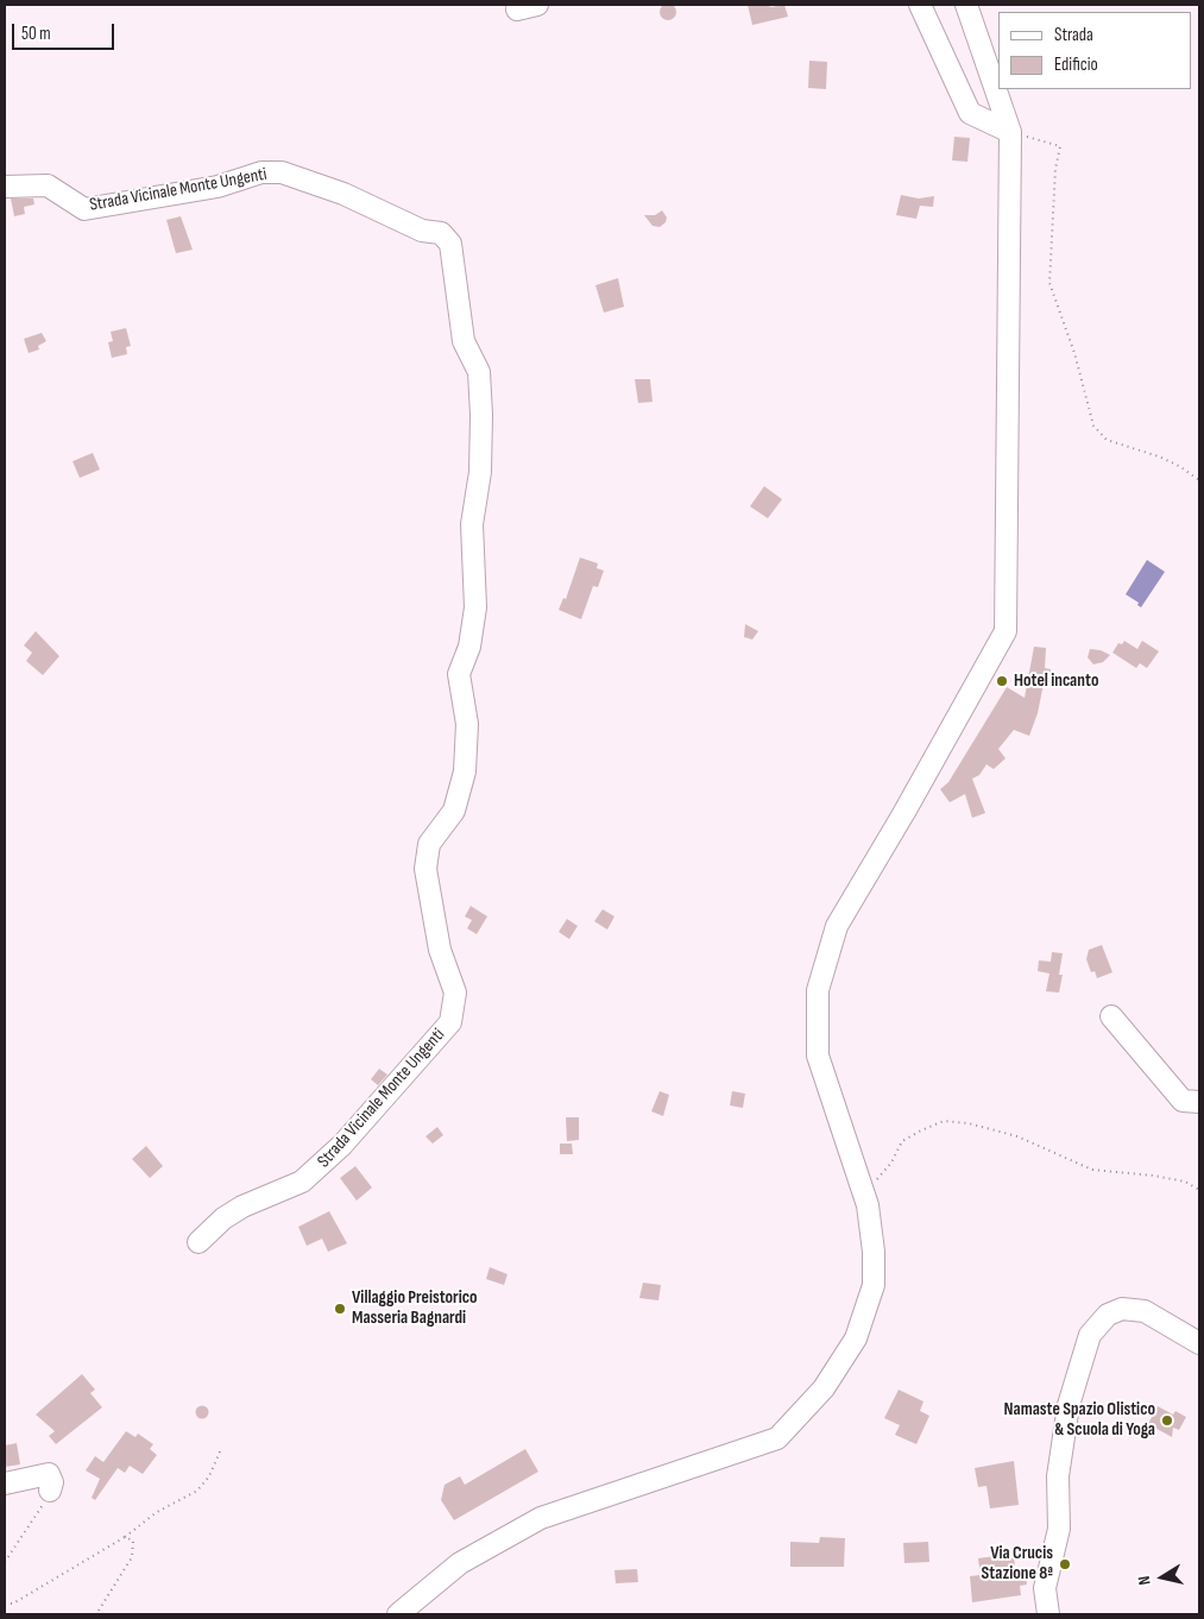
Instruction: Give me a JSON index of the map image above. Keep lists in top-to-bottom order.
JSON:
{
  "streets": {
    "street": ["Strada Vicinale Monte Ungenti"]
  },
  "places": [
    "Hotel incanto",
    "Villaggio Preistorico Masseria Bagnardi",
    "Namaste Spazio Olistico & Scuola di Yoga",
    "Via Crucis Stazione 8ª"
  ],
  "legend": ["Strada", "Edificio"],
  "scale_bar": "50 m",
  "north": "left"
}
